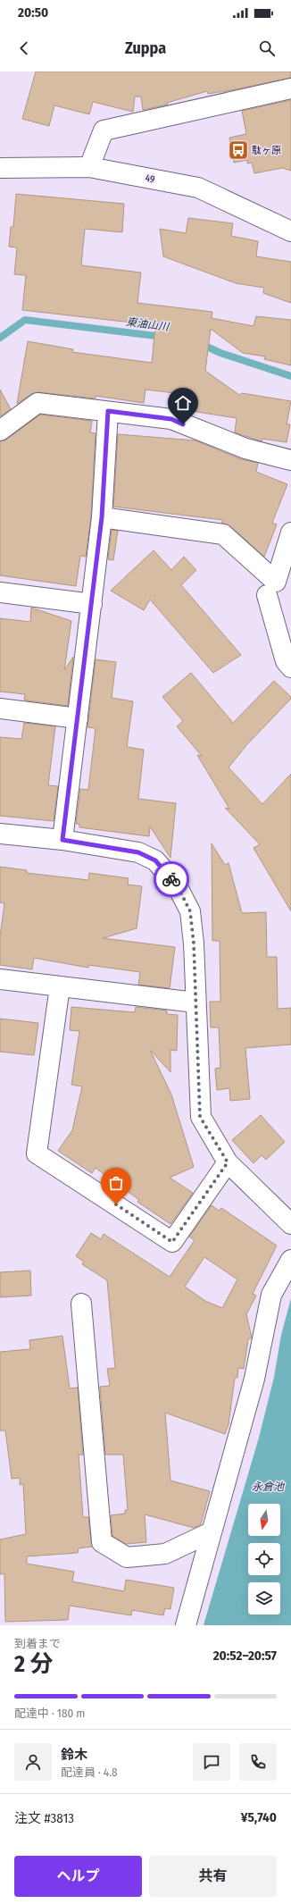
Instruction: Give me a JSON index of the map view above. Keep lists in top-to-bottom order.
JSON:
{
  "streets": {
    "street": ["49"]
  },
  "water": ["東油山川", "永倉池"],
  "places": {
    "bus stop": ["駄ヶ原"]
  },
  "north": "bottom",
  "page": {
    "status": "20:50",
    "header": "Zuppa",
    "heading": ["2 分", "到着まで", "20:52–20:57"],
    "panel": [
      "鈴木",
      "配達員 · 4.8",
      "注文 #3813",
      "¥5,740"
    ],
    "bar": "配達中 · 180 m",
    "buttons": ["ヘルプ", "共有"]
  }
}
